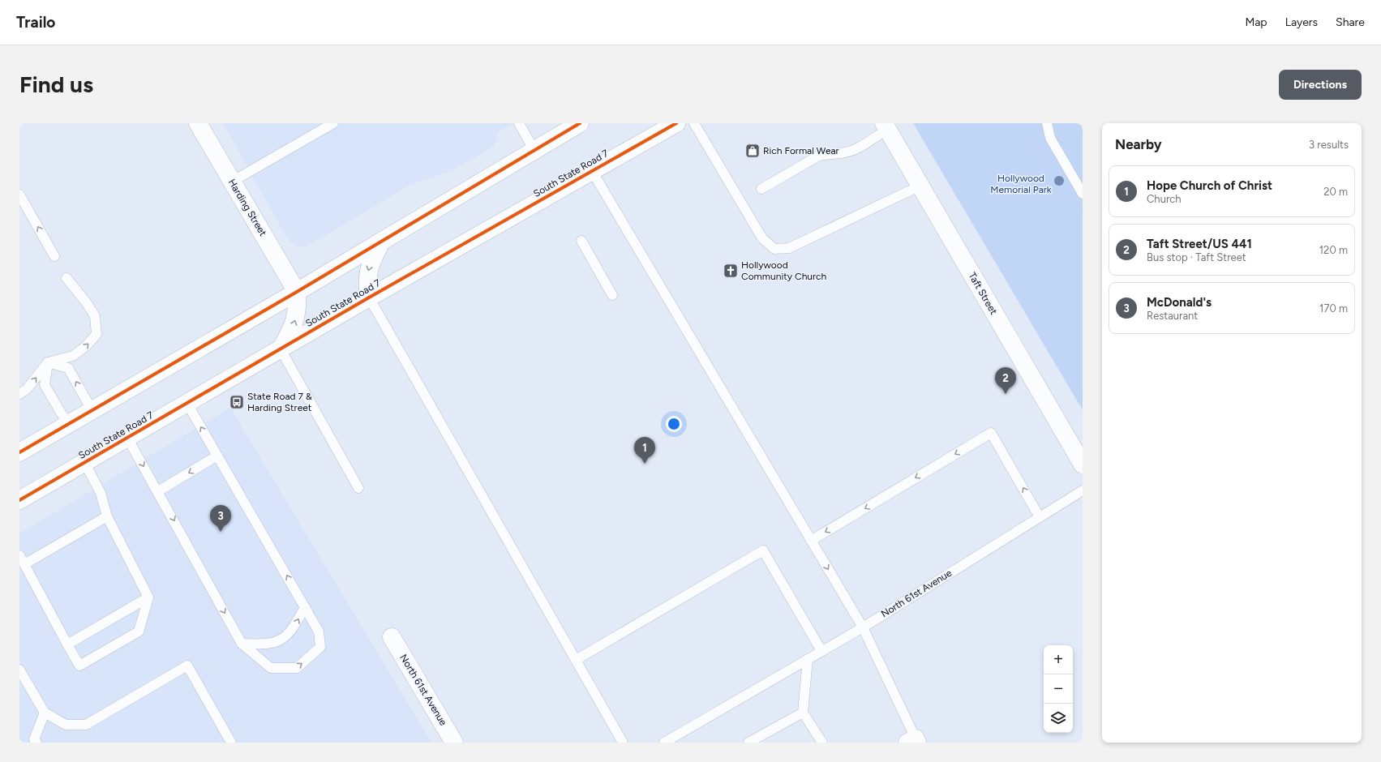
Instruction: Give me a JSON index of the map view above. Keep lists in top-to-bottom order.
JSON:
{
  "streets": {
    "main road": [
      "South State Road 7",
      "Harding Street",
      "Taft Street",
      "North 61st Avenue"
    ]
  },
  "parks": ["Hollywood Memorial Park"],
  "places": {
    "shop": ["Rich Formal Wear"],
    "church": ["Hollywood Community Church"],
    "bus stop": ["State Road 7 & Harding Street"]
  },
  "page": {
    "header": "Trailo",
    "nav": ["Map", "Layers", "Share"],
    "buttons": "Directions",
    "title": "Find us",
    "heading": ["Nearby", "3 results"],
    "list": [
      {
        "mark": "1",
        "name": "Hope Church of Christ",
        "note": "Church",
        "value": "20 m"
      },
      {
        "mark": "2",
        "name": "Taft Street/US 441",
        "note": "Bus stop · Taft Street",
        "value": "120 m"
      },
      {
        "mark": "3",
        "name": "McDonald's",
        "note": "Restaurant",
        "value": "170 m"
      }
    ],
    "pins": ["2", "1", "3"],
    "map_buttons": ["+", "−"]
  }
}
